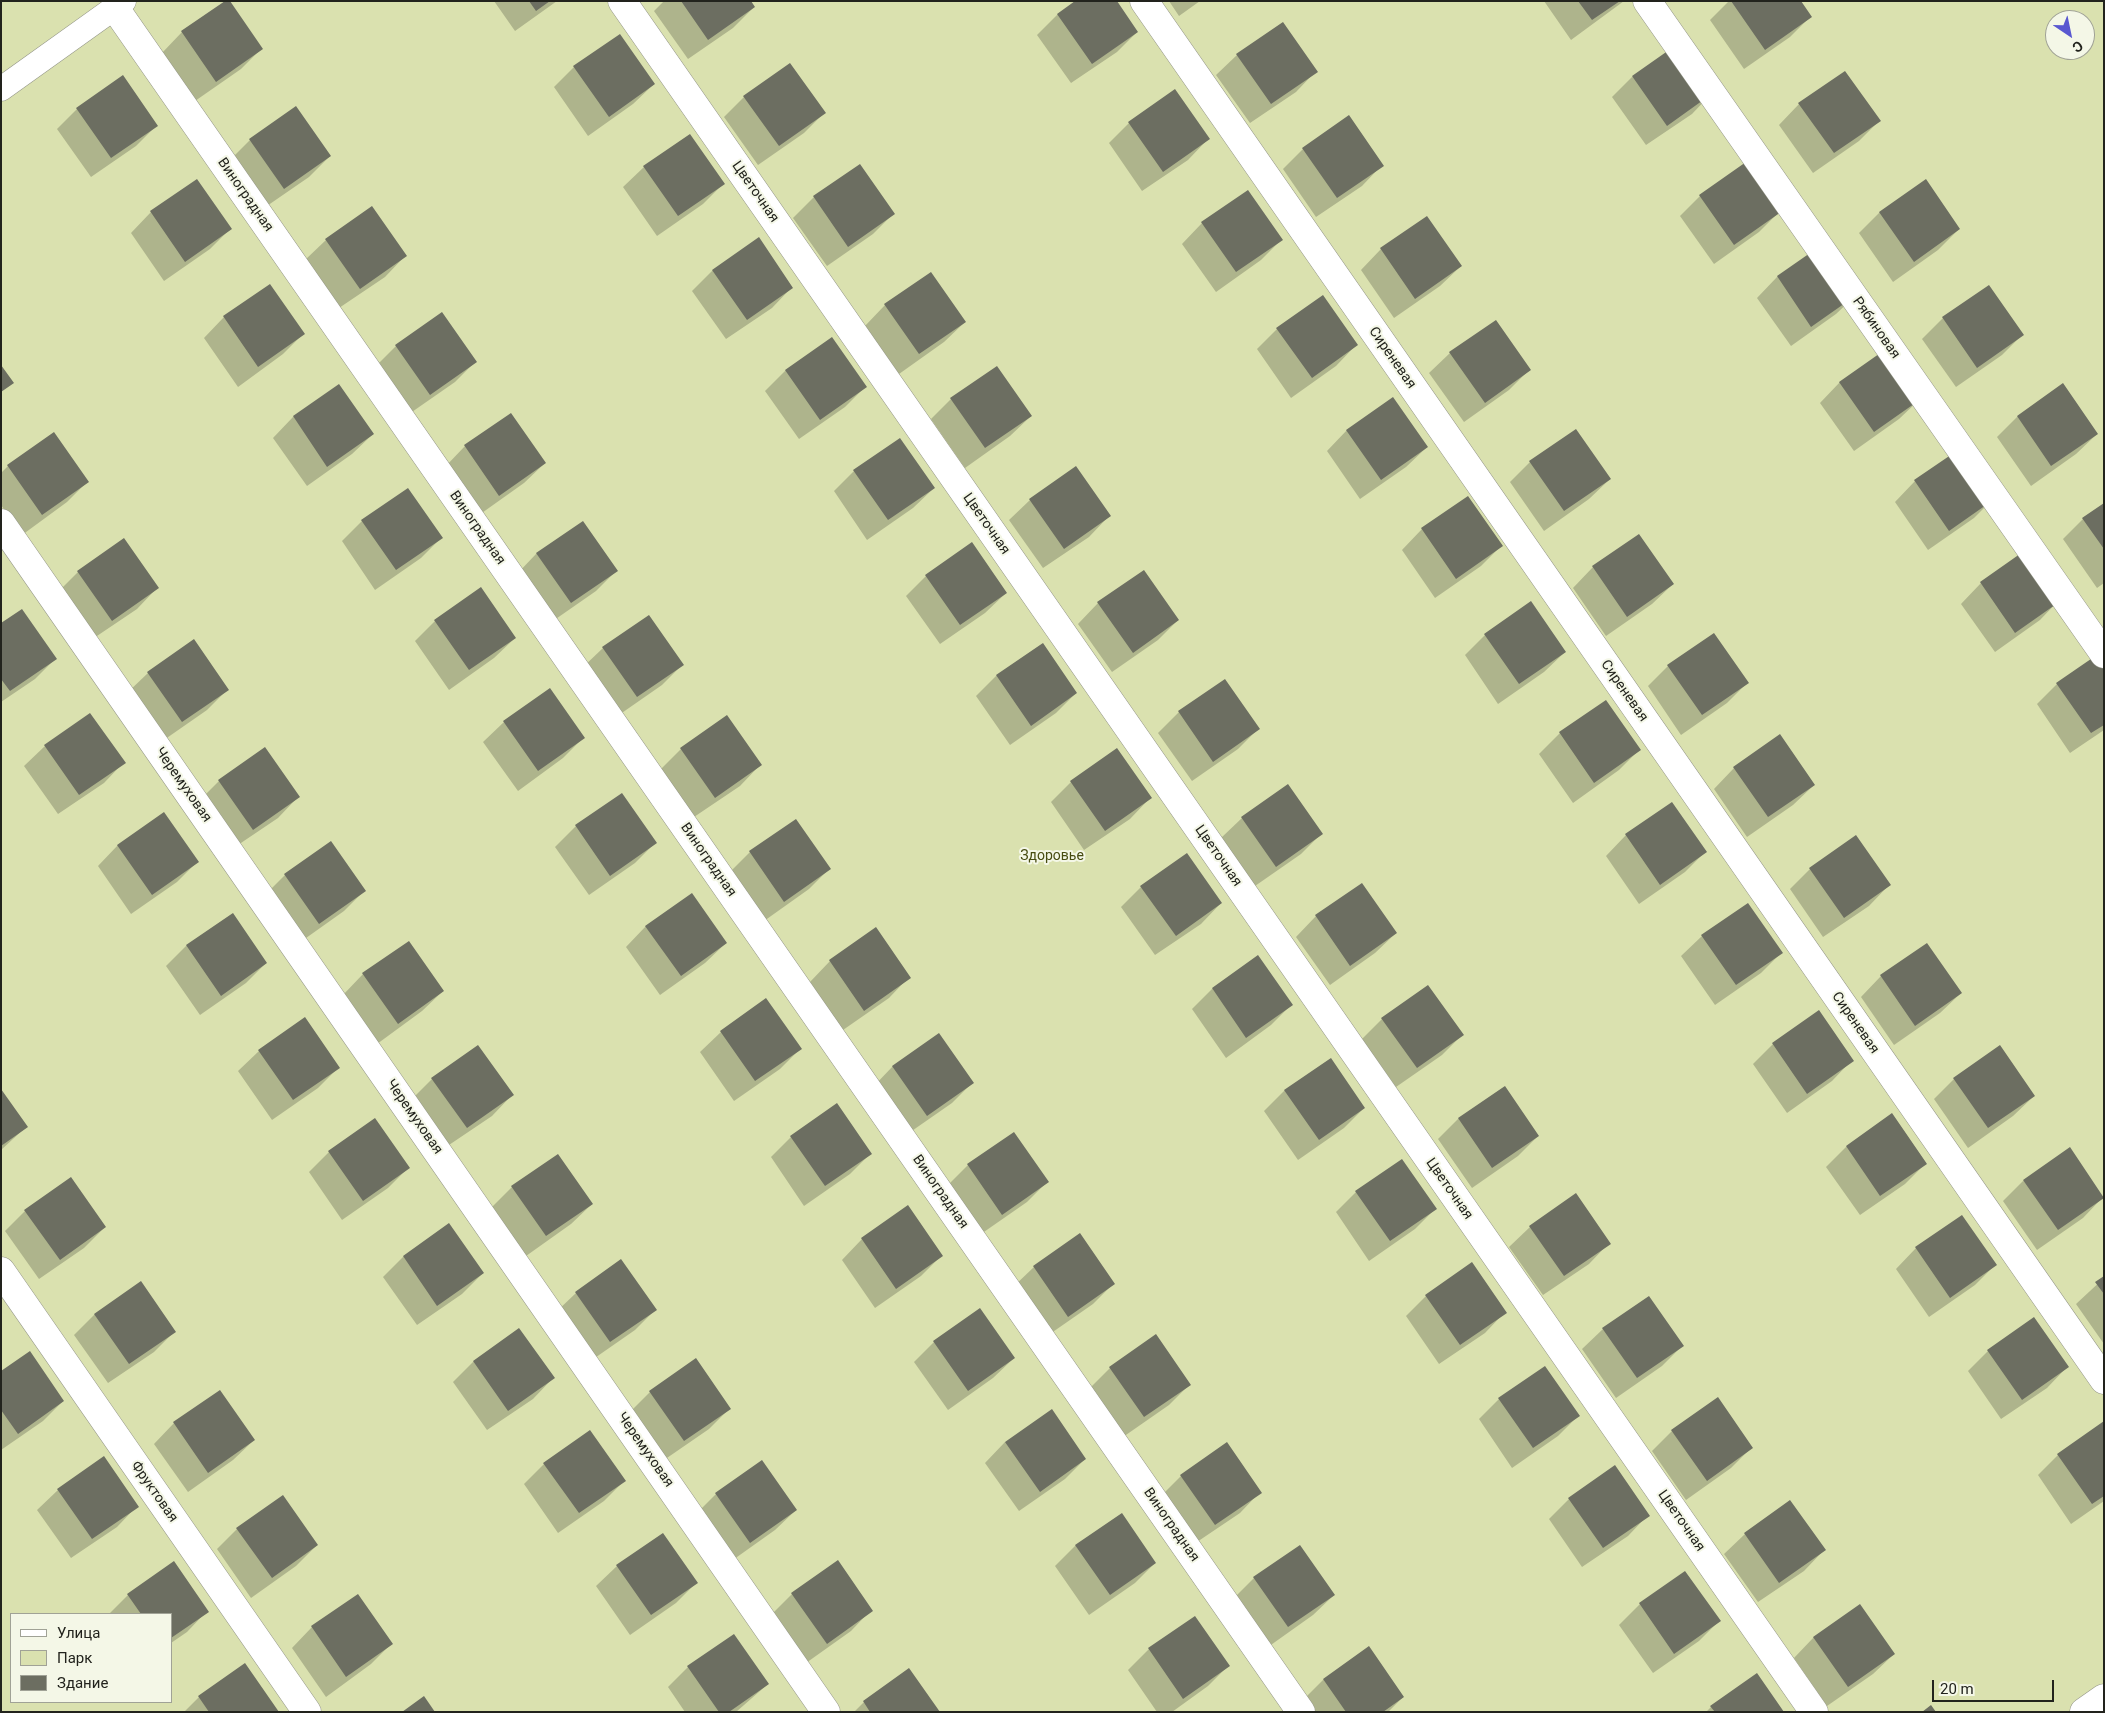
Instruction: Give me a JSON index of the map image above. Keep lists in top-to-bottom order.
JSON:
{
  "streets": {
    "street": [
      "Цветочная",
      "Виноградная",
      "Рябиновая",
      "Сиреневая",
      "Черемуховая",
      "Фруктовая"
    ]
  },
  "parks": ["Здоровье"],
  "legend": ["Улица", "Парк", "Здание"],
  "scale_bar": "20 m",
  "north": "bottom right"
}
